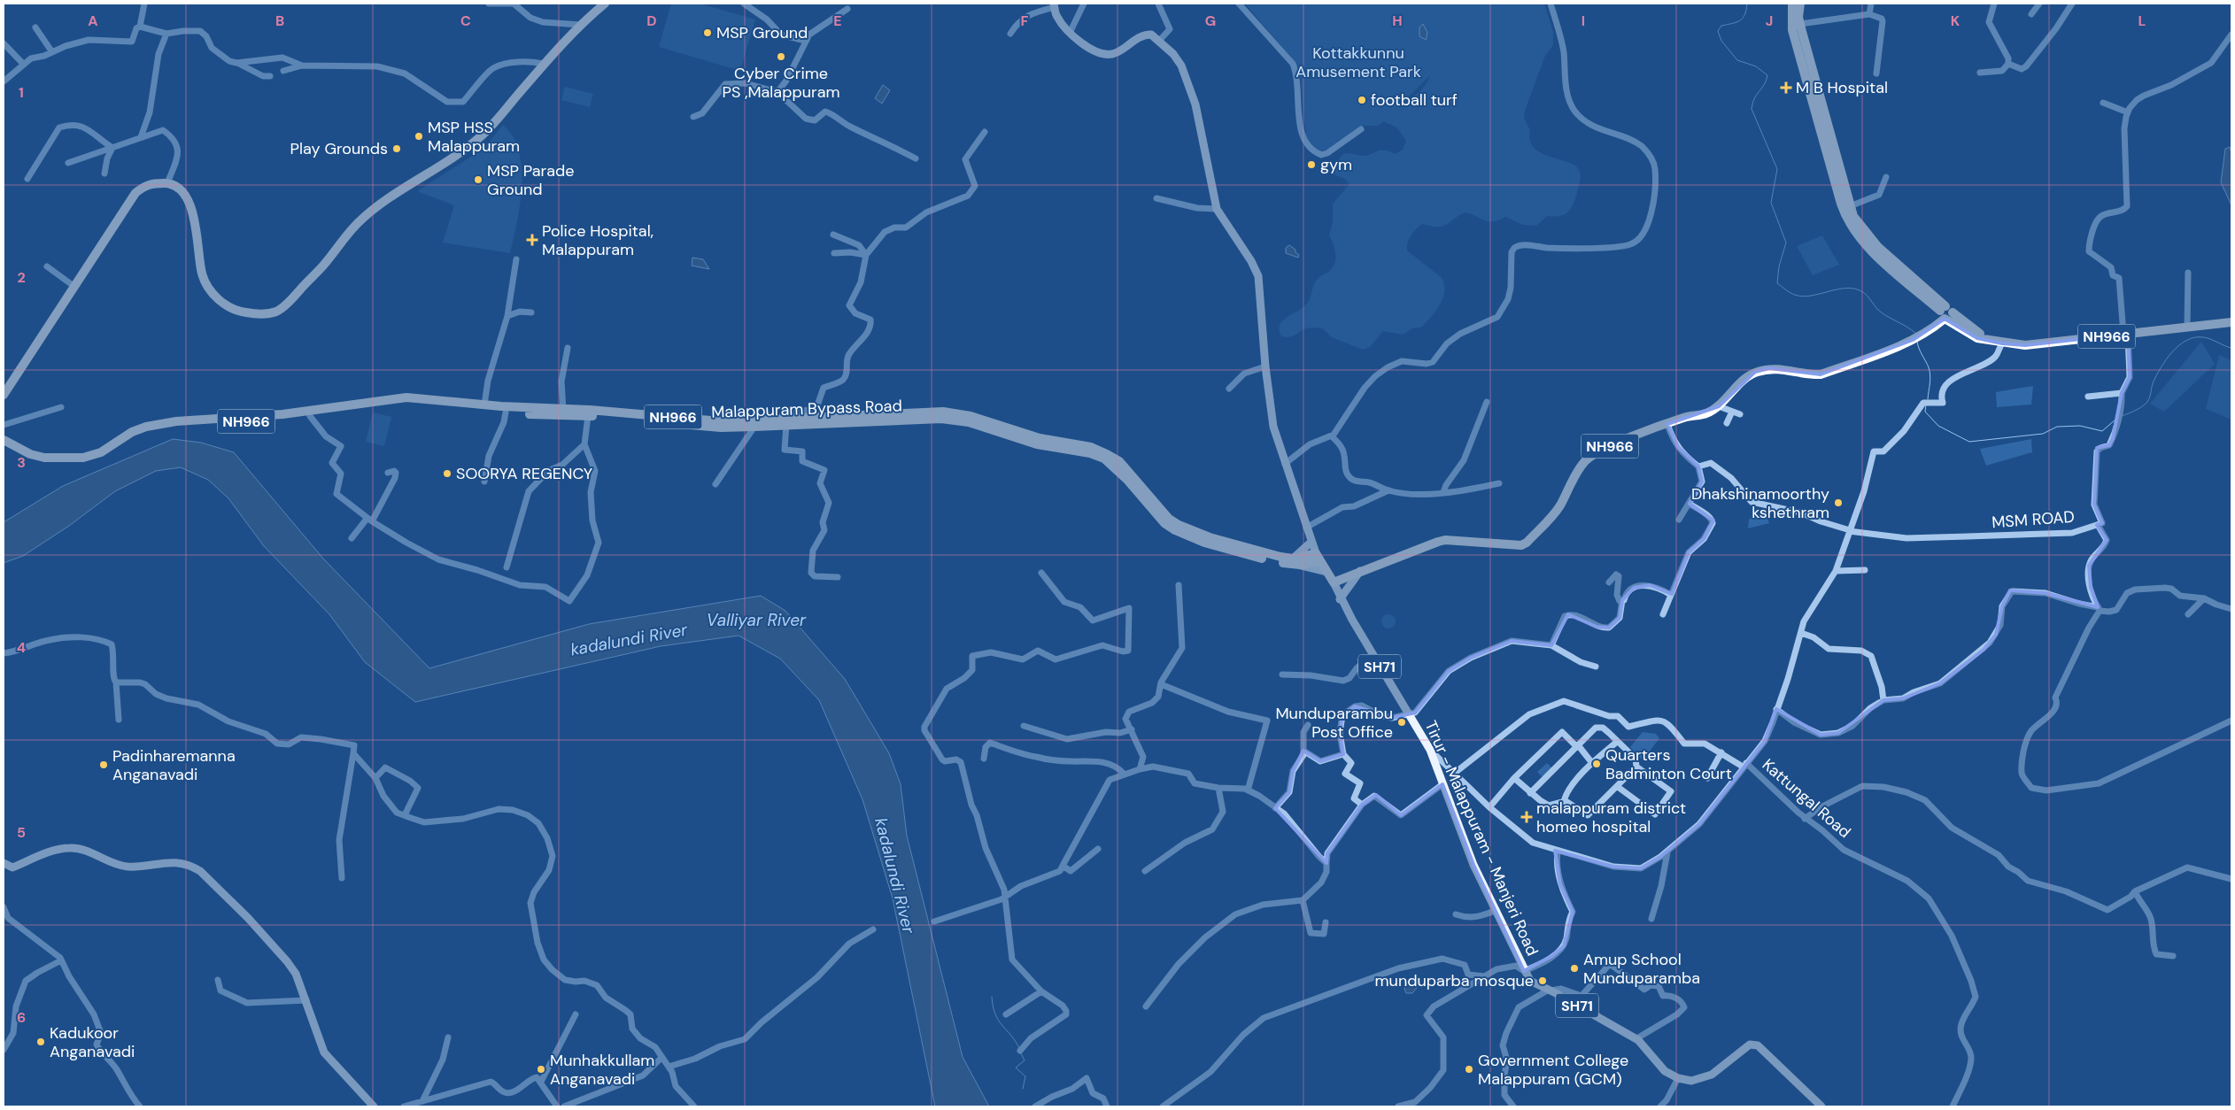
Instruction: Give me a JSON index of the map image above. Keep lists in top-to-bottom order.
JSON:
{
  "streets": {
    "highway": ["NH966", "Malappuram Bypass Road", "Tirur - Malappuram - Manjeri Road"],
    "main road": ["SH71"],
    "street": ["MSM ROAD", "Kattungal Road"]
  },
  "crossings": [
    ["NH966", "MSM ROAD"],
    ["NH966", "Tirur - Malappuram - Manjeri Road"],
    ["Malappuram Bypass Road", "Tirur - Malappuram - Manjeri Road"],
    ["Kattungal Road", "Tirur - Malappuram - Manjeri Road"]
  ],
  "water": ["Valliyar River", "kadalundi River"],
  "parks": ["Kottakkunnu Amusement Park"],
  "places": {
    "other": [
      "MSP Ground",
      "Cyber Crime PS ,Malappuram",
      "football turf",
      "MSP HSS Malappuram",
      "Play Grounds",
      "gym",
      "MSP Parade Ground",
      "SOORYA REGENCY",
      "Dhakshinamoorthy kshethram",
      "Munduparambu Post Office",
      "Quarters Badminton Court",
      "Padinharemanna Anganavadi",
      "Amup School Munduparamba",
      "munduparba mosque",
      "Kadukoor Anganavadi",
      "Munhakkullam Anganavadi",
      "Government College Malappuram (GCM)"
    ],
    "health": ["M B Hospital", "Police Hospital, Malappuram", "malappuram district homeo hospital"]
  },
  "grid": {
    "columns": [
      "A",
      "B",
      "C",
      "D",
      "E",
      "F",
      "G",
      "H",
      "I",
      "J",
      "K",
      "L"
    ],
    "rows": [
      "1",
      "2",
      "3",
      "4",
      "5",
      "6"
    ]
  }
}
